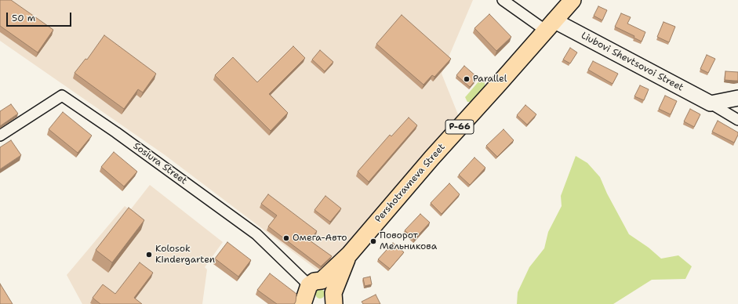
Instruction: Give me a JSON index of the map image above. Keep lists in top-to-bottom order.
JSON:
{
  "streets": {
    "main road": ["Р-66", "Pershotravneva Street"],
    "street": ["Liubovi Shevtsovoi Street", "Sosiura Street"]
  },
  "crossings": [
    ["Liubovi Shevtsovoi Street", "Pershotravneva Street"],
    ["Sosiura Street", "Pershotravneva Street"]
  ],
  "places": [
    "Parallel",
    "Омега-Авто",
    "Поворот Мельникова",
    "Kolosok Kindergarten"
  ],
  "scale_bar": "50 m"
}
